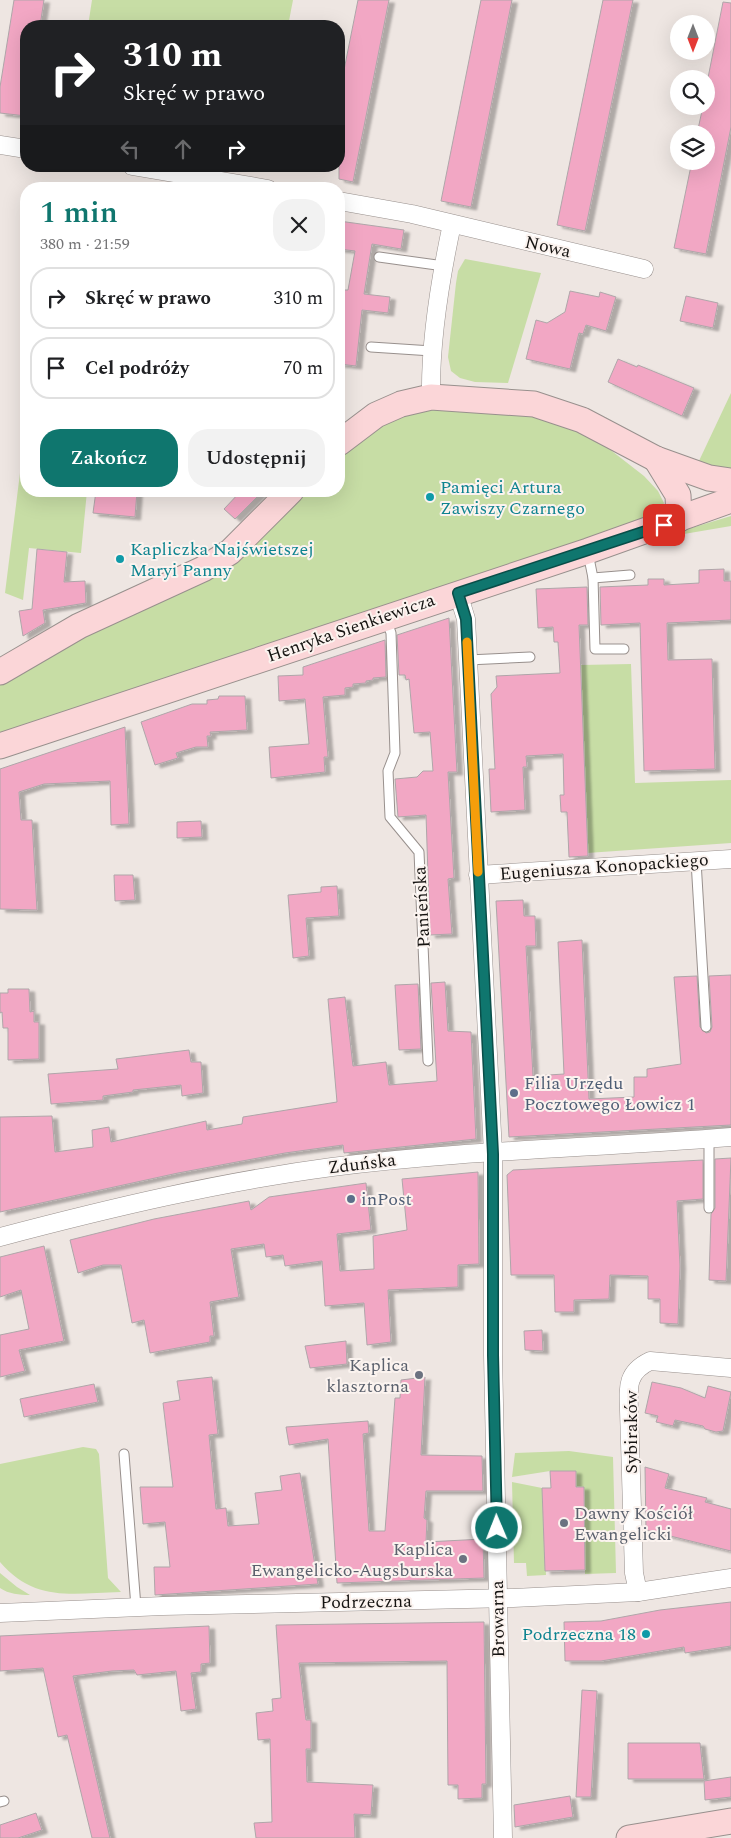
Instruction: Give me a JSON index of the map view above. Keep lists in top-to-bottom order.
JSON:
{
  "streets": {
    "street": [
      "Nowa",
      "Henryka Sienkiewicza",
      "Eugeniusza Konopackiego",
      "Zduńska",
      "Sybiraków",
      "Podrzeczna",
      "Browarna"
    ],
    "lane": ["Panieńska"]
  },
  "crossings": [
    ["Henryka Sienkiewicza", "Panieńska"],
    ["Henryka Sienkiewicza", "Browarna"],
    ["Eugeniusza Konopackiego", "Browarna"],
    ["Zduńska", "Browarna"],
    ["Sybiraków", "Podrzeczna"],
    ["Podrzeczna", "Browarna"]
  ],
  "places": [
    "Pamięci Artura Zawiszy Czarnego",
    "Kapliczka Najświetszej Maryi Panny",
    "Filia Urzędu Pocztowego Łowicz 1",
    "inPost",
    "Kaplica klasztorna",
    "Dawny Kościół Ewangelicki",
    "Kaplica Ewangelicko-Augsburska",
    "Podrzeczna 18"
  ],
  "north": "bottom",
  "page": {
    "turn": ["310 m", "Skręć w prawo"],
    "heading": ["1 min", "380 m · 21:59"],
    "list": [
      {
        "name": "Skręć w prawo",
        "value": "310 m"
      },
      {
        "name": "Cel podróży",
        "value": "70 m"
      }
    ],
    "buttons": ["Zakończ", "Udostępnij"]
  }
}
